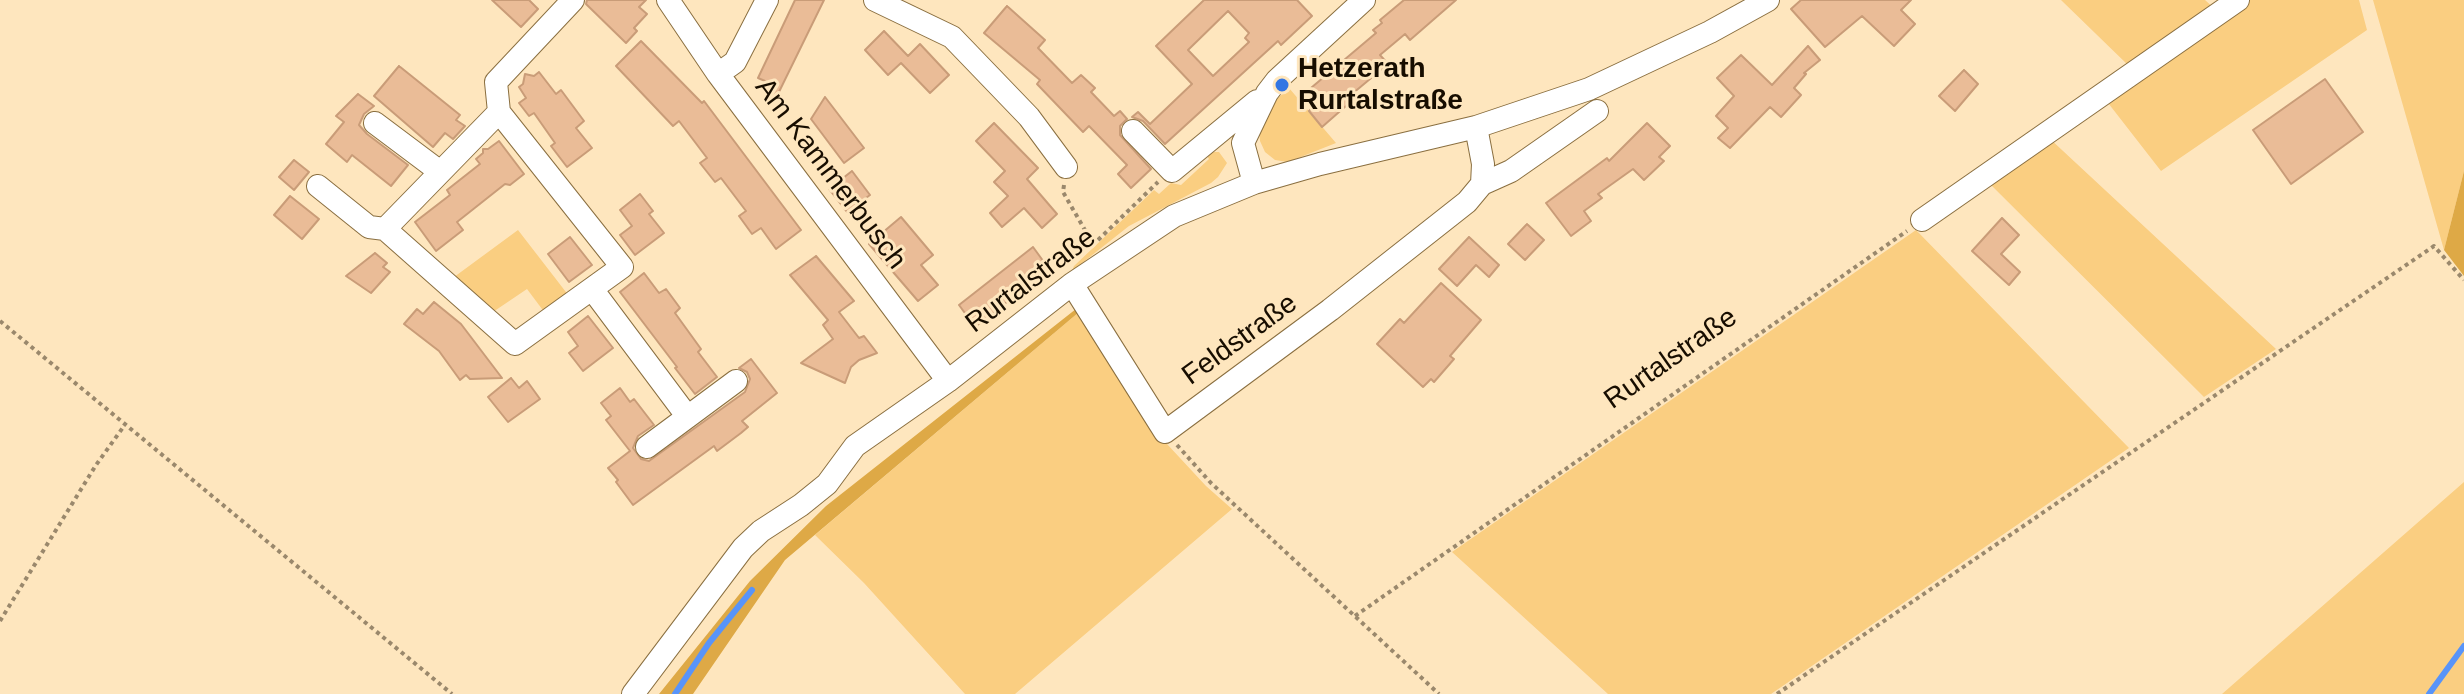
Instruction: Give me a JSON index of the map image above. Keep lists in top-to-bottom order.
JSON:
{
  "streets": {
    "street": ["Am Kammerbusch", "Rurtalstraße", "Feldstraße"]
  },
  "crossings": [
    ["Am Kammerbusch", "Rurtalstraße"]
  ],
  "places": ["Hetzerath Rurtalstraße"]
}
